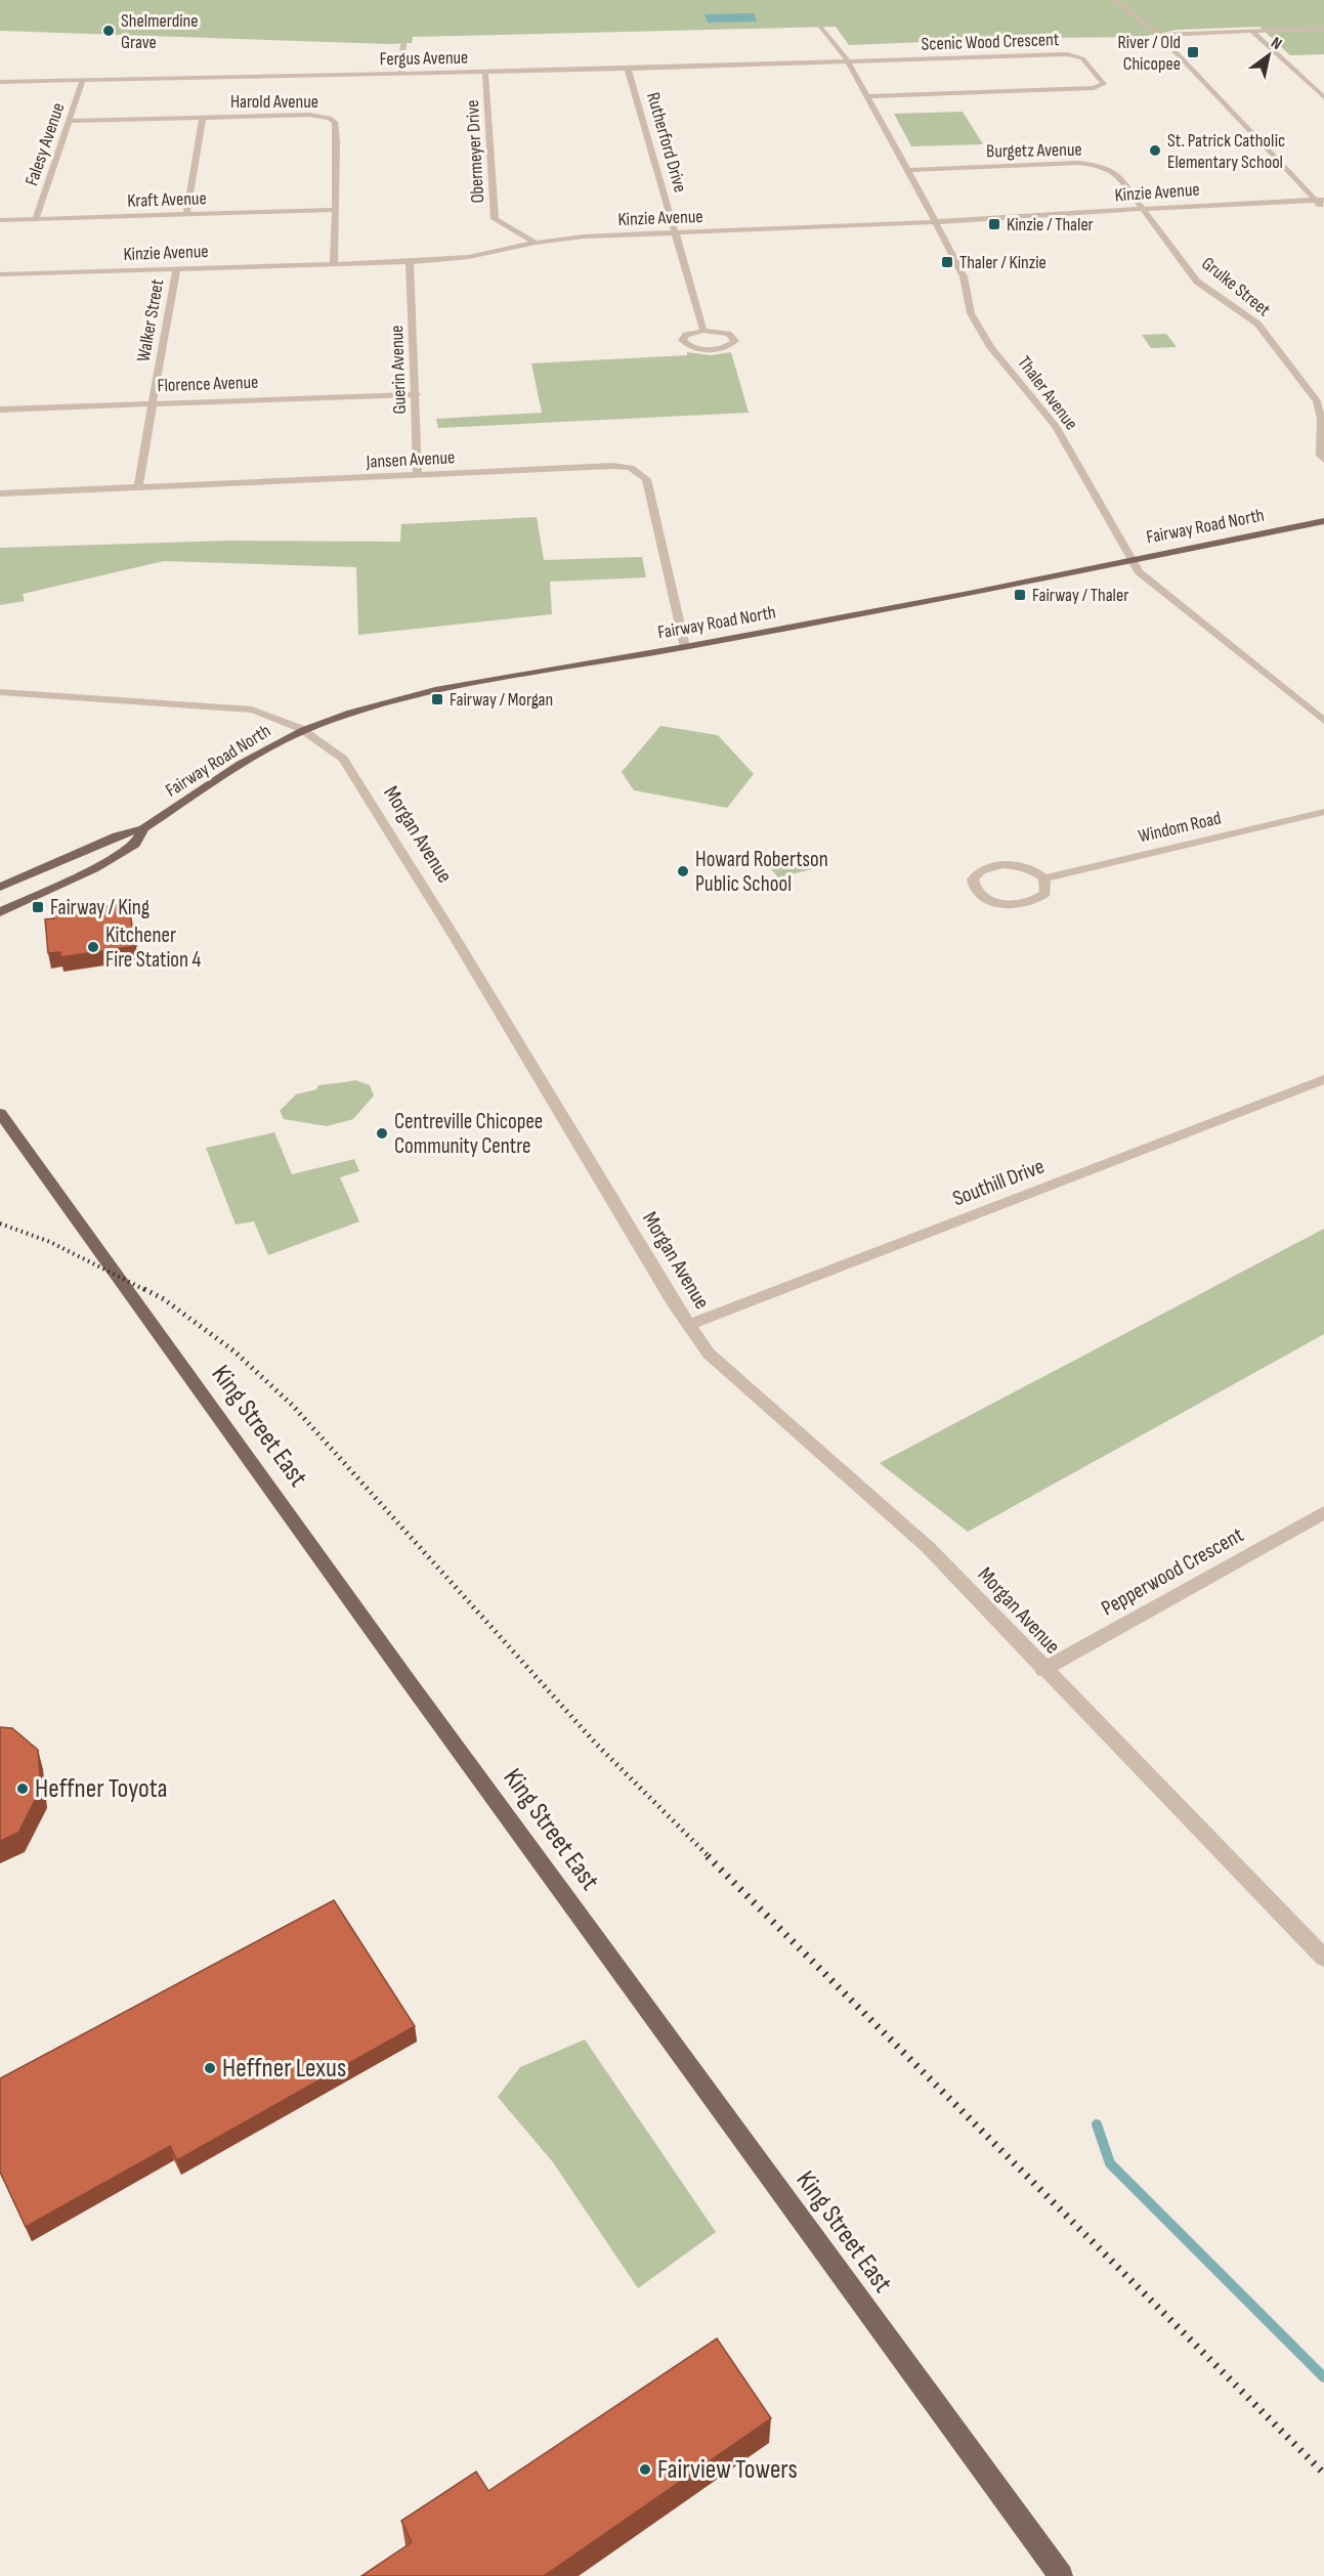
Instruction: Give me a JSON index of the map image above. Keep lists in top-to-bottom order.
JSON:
{
  "streets": {
    "main road": ["Fairway Road North", "King Street East"],
    "street": [
      "Scenic Wood Crescent",
      "Fergus Avenue",
      "Harold Avenue",
      "Rutherford Drive",
      "Falesy Avenue",
      "Burgetz Avenue",
      "Obermeyer Drive",
      "Kinzie Avenue",
      "Kraft Avenue",
      "Grulke Street",
      "Walker Street",
      "Guerin Avenue",
      "Florence Avenue",
      "Thaler Avenue",
      "Jansen Avenue",
      "Windom Road",
      "Morgan Avenue",
      "Southill Drive",
      "Pepperwood Crescent"
    ]
  },
  "crossings": [
    ["Scenic Wood Crescent", "Fergus Avenue"],
    ["Scenic Wood Crescent", "Thaler Avenue"],
    ["Fergus Avenue", "Rutherford Drive"],
    ["Fergus Avenue", "Falesy Avenue"],
    ["Fergus Avenue", "Obermeyer Drive"],
    ["Fergus Avenue", "Thaler Avenue"],
    ["Harold Avenue", "Falesy Avenue"],
    ["Harold Avenue", "Kinzie Avenue"],
    ["Harold Avenue", "Kraft Avenue"],
    ["Rutherford Drive", "Kinzie Avenue"],
    ["Falesy Avenue", "Kraft Avenue"],
    ["Burgetz Avenue", "Kinzie Avenue"],
    ["Burgetz Avenue", "Grulke Street"],
    ["Burgetz Avenue", "Thaler Avenue"],
    ["Obermeyer Drive", "Kinzie Avenue"],
    ["Kinzie Avenue", "Grulke Street"],
    ["Kinzie Avenue", "Walker Street"],
    ["Kinzie Avenue", "Guerin Avenue"],
    ["Kinzie Avenue", "Thaler Avenue"],
    ["Walker Street", "Florence Avenue"],
    ["Walker Street", "Jansen Avenue"],
    ["Guerin Avenue", "Florence Avenue"],
    ["Guerin Avenue", "Jansen Avenue"],
    ["Thaler Avenue", "Fairway Road North"],
    ["Jansen Avenue", "Fairway Road North"],
    ["Fairway Road North", "Morgan Avenue"],
    ["Morgan Avenue", "Southill Drive"],
    ["Morgan Avenue", "Pepperwood Crescent"]
  ],
  "places": {
    "other": [
      "Shelmerdine Grave",
      "St. Patrick Catholic Elementary School",
      "Howard Robertson Public School",
      "Kitchener Fire Station 4",
      "Centreville Chicopee Community Centre",
      "Heffner Toyota",
      "Heffner Lexus",
      "Fairview Towers"
    ],
    "transit": [
      "River / Old Chicopee",
      "Kinzie / Thaler",
      "Thaler / Kinzie",
      "Fairway / Thaler",
      "Fairway / Morgan",
      "Fairway / King"
    ]
  },
  "north": "top right"
}
